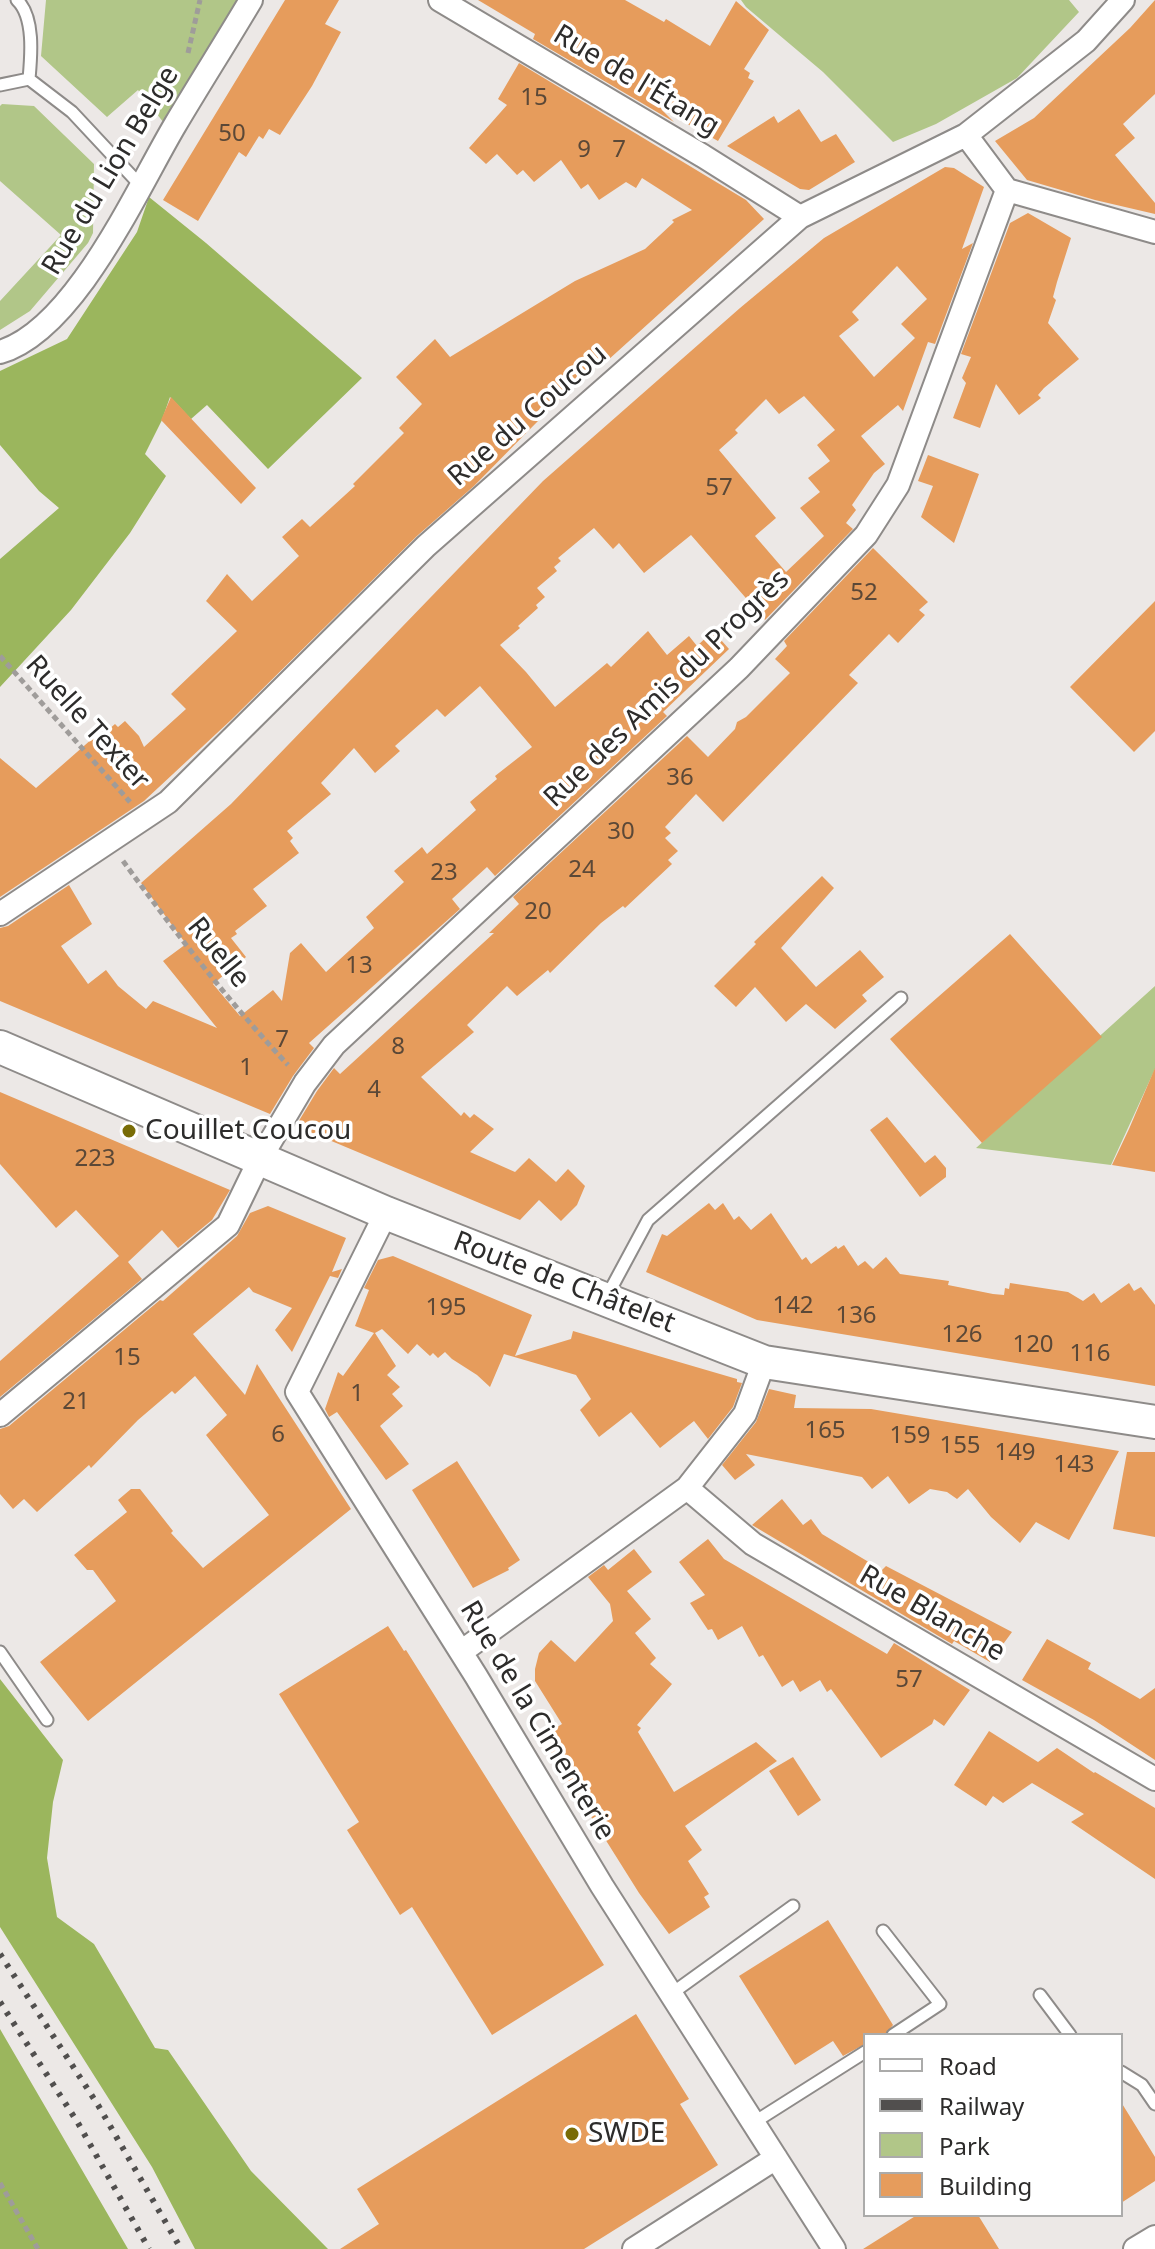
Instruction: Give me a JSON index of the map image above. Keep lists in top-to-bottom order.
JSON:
{
  "streets": {
    "main road": ["Route de Châtelet"],
    "street": [
      "Rue de l'Étang",
      "Rue du Lion Belge",
      "Rue du Coucou",
      "Rue des Amis du Progrès",
      "Rue Blanche",
      "Rue de la Cimenterie"
    ],
    "path": ["Ruelle Texter", "Ruelle"]
  },
  "crossings": [
    ["Rue de l'Étang", "Rue du Coucou"],
    ["Rue du Coucou", "Ruelle Texter"],
    ["Rue du Coucou", "Ruelle"],
    ["Rue des Amis du Progrès", "Ruelle"],
    ["Rue des Amis du Progrès", "Route de Châtelet"],
    ["Route de Châtelet", "Rue de la Cimenterie"]
  ],
  "places": ["Couillet Coucou", "SWDE"],
  "house_numbers": [
    "15",
    "50",
    "9",
    "7",
    "57",
    "52",
    "36",
    "30",
    "24",
    "23",
    "20",
    "13",
    "7",
    "8",
    "1",
    "4",
    "223",
    "142",
    "195",
    "136",
    "126",
    "120",
    "116",
    "15",
    "1",
    "21",
    "165",
    "6",
    "159",
    "155",
    "149",
    "143",
    "57"
  ],
  "legend": [
    "Road",
    "Railway",
    "Park",
    "Building"
  ]
}
